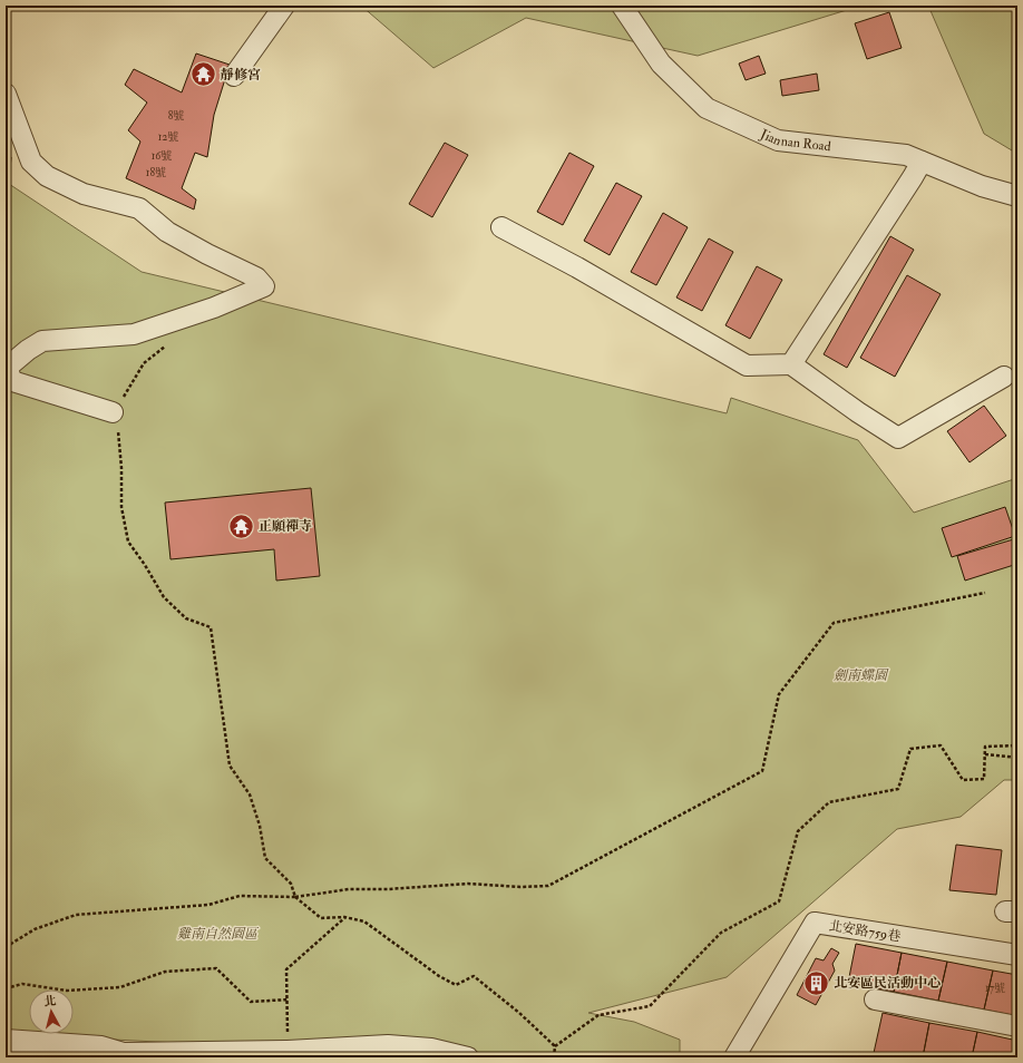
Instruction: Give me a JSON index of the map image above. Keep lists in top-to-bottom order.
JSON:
{
  "streets": {
    "street": ["Jiannan Road", "北安路759巷"]
  },
  "parks": ["劍南蝶園", "雞南自然園區"],
  "places": {
    "temple": ["靜修宮", "正願禪寺"],
    "building": ["北安區民活動中心"]
  },
  "house_numbers": [
    "8號",
    "12號",
    "16號",
    "18號",
    "17號"
  ],
  "north": "top"
}
